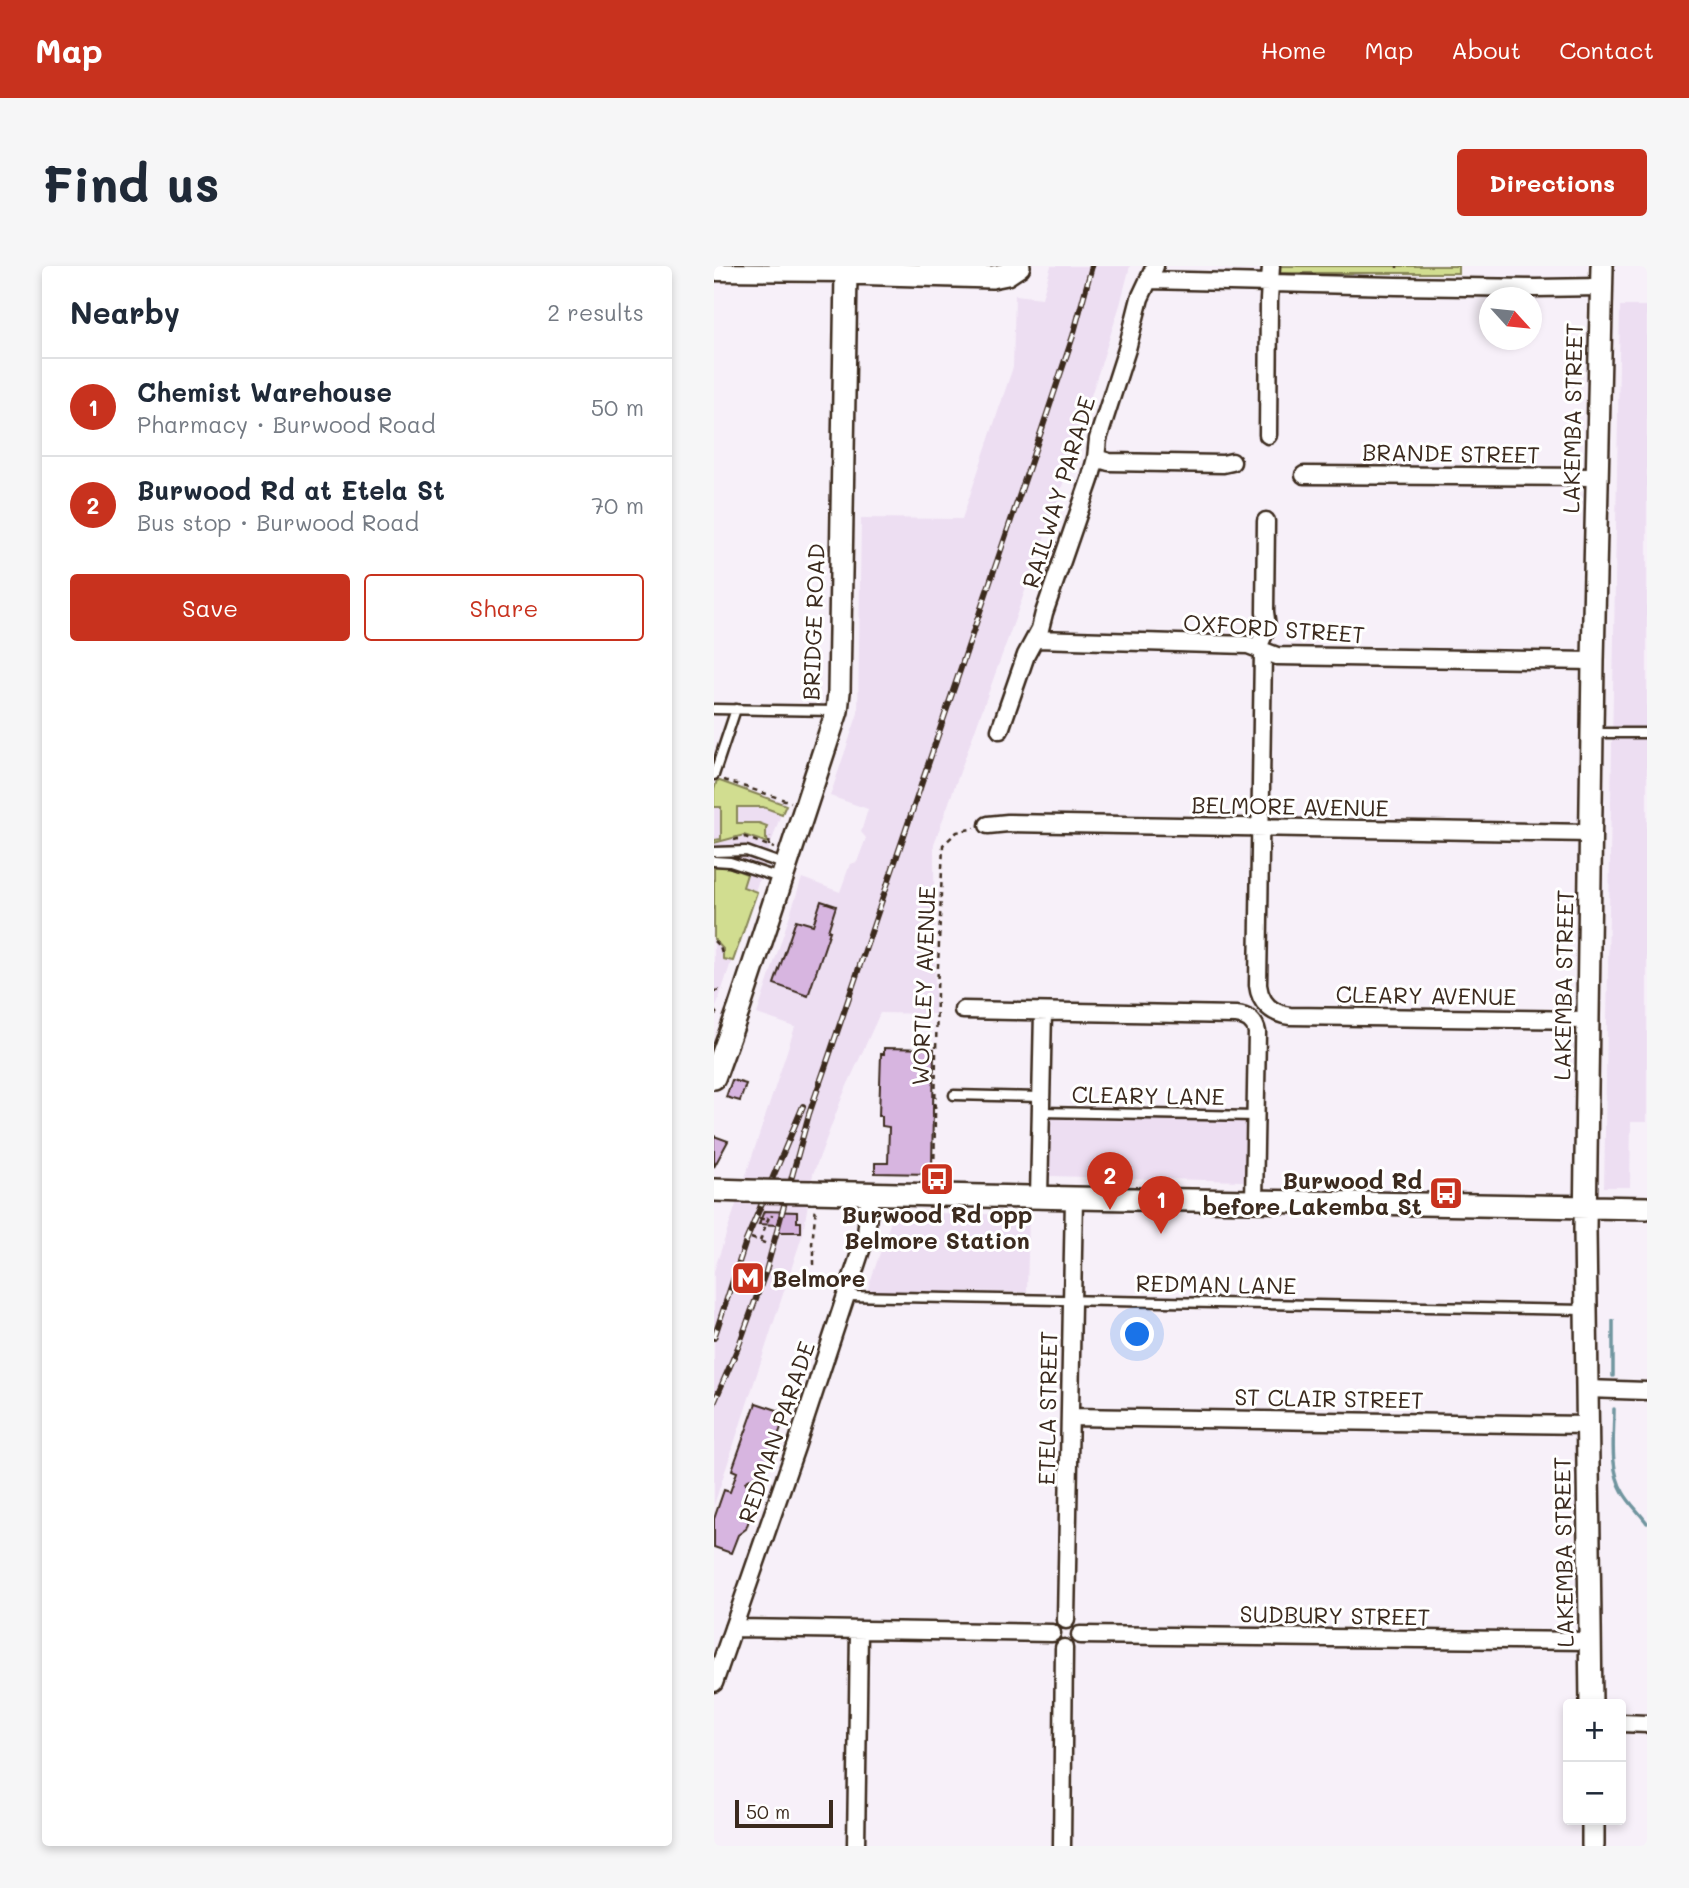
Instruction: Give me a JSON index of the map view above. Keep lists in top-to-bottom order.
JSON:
{
  "streets": {
    "main road": ["LAKEMBA STREET", "BRIDGE ROAD"],
    "street": [
      "BRANDE STREET",
      "RAILWAY PARADE",
      "OXFORD STREET",
      "BELMORE AVENUE",
      "CLEARY AVENUE",
      "ST CLAIR STREET",
      "ETELA STREET",
      "REDMAN PARADE",
      "SUDBURY STREET"
    ],
    "lane": ["CLEARY LANE", "REDMAN LANE"],
    "path": ["WORTLEY AVENUE"]
  },
  "crossings": [
    ["LAKEMBA STREET", "BRANDE STREET"],
    ["LAKEMBA STREET", "OXFORD STREET"],
    ["LAKEMBA STREET", "BELMORE AVENUE"],
    ["LAKEMBA STREET", "CLEARY AVENUE"],
    ["LAKEMBA STREET", "REDMAN LANE"],
    ["LAKEMBA STREET", "ST CLAIR STREET"],
    ["LAKEMBA STREET", "SUDBURY STREET"],
    ["RAILWAY PARADE", "OXFORD STREET"],
    ["BELMORE AVENUE", "WORTLEY AVENUE"],
    ["BELMORE AVENUE", "CLEARY AVENUE"],
    ["REDMAN LANE", "ETELA STREET"],
    ["REDMAN LANE", "REDMAN PARADE"],
    ["ST CLAIR STREET", "ETELA STREET"],
    ["ETELA STREET", "SUDBURY STREET"]
  ],
  "places": {
    "bus stop": ["Burwood Rd opp Belmore Station", "Burwood Rd before Lakemba St"],
    "metro station": ["Belmore"]
  },
  "scale_bar": "50 m",
  "north": "bottom right",
  "page": {
    "header": "Map",
    "nav": [
      "Home",
      "Map",
      "About",
      "Contact"
    ],
    "buttons": [
      "Directions",
      ["Save", "Share"]
    ],
    "title": "Find us",
    "heading": ["Nearby", "2 results"],
    "list": [
      {
        "mark": "1",
        "name": "Chemist Warehouse",
        "note": "Pharmacy · Burwood Road",
        "value": "50 m"
      },
      {
        "mark": "2",
        "name": "Burwood Rd at Etela St",
        "note": "Bus stop · Burwood Road",
        "value": "70 m"
      }
    ],
    "pins": ["2", "1"],
    "map_buttons": ["+", "−"],
    "scale": "50 m"
  }
}
